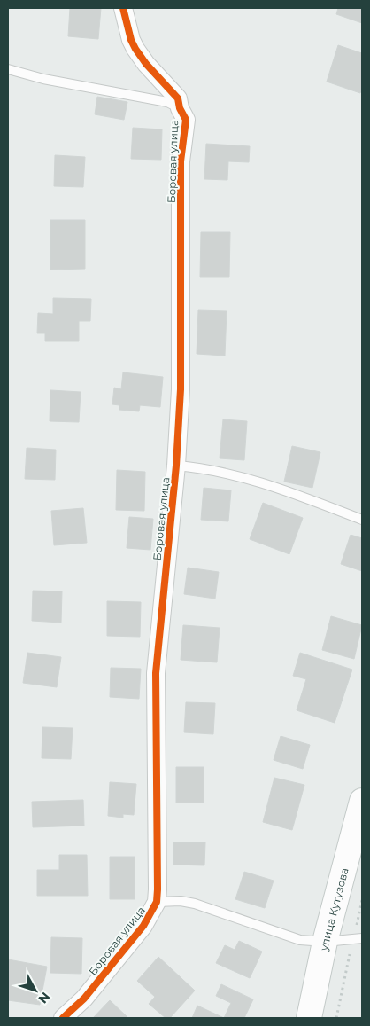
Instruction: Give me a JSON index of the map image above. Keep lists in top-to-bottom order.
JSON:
{
  "streets": {
    "main road": ["улица Кутузова"],
    "street": ["Боровая улица"]
  },
  "north": "bottom right"
}
